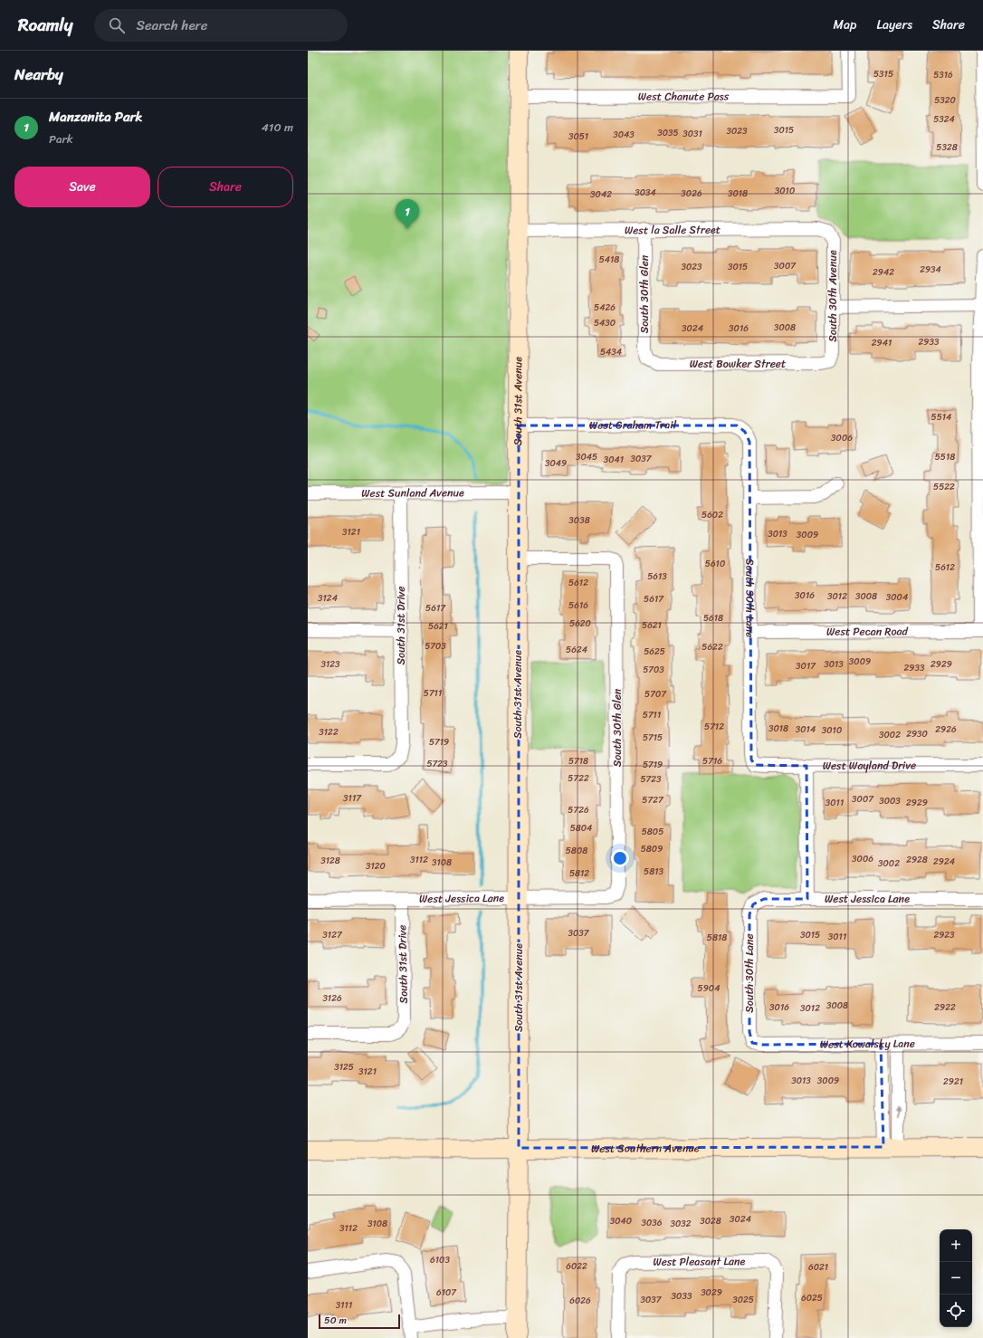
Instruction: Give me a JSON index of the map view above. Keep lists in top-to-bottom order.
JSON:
{
  "streets": {
    "street": [
      "West Chanute Pass",
      "West la Salle Street",
      "South 30th Glen",
      "South 30th Avenue",
      "West Bowker Street",
      "South 31st Avenue",
      "West Graham Trail",
      "West Sunland Avenue",
      "South 30th Lane",
      "South 31st Drive",
      "West Pecan Road",
      "West Wayland Drive",
      "West Jessica Lane",
      "West Kowalsky Lane",
      "West Southern Avenue",
      "West Pleasant Lane"
    ]
  },
  "crossings": [
    ["West Chanute Pass", "South 31st Avenue"],
    ["West la Salle Street", "South 30th Glen"],
    ["West la Salle Street", "South 30th Avenue"],
    ["West la Salle Street", "South 31st Avenue"],
    ["South 30th Glen", "West Bowker Street"],
    ["South 30th Glen", "South 31st Avenue"],
    ["South 30th Glen", "West Jessica Lane"],
    ["South 30th Avenue", "West Bowker Street"],
    ["South 31st Avenue", "West Graham Trail"],
    ["South 31st Avenue", "West Sunland Avenue"],
    ["South 31st Avenue", "West Jessica Lane"],
    ["South 31st Avenue", "West Southern Avenue"],
    ["West Graham Trail", "South 30th Lane"],
    ["West Sunland Avenue", "South 31st Drive"],
    ["South 30th Lane", "West Pecan Road"],
    ["South 30th Lane", "West Wayland Drive"],
    ["South 30th Lane", "West Jessica Lane"],
    ["South 30th Lane", "West Kowalsky Lane"],
    ["South 31st Drive", "West Jessica Lane"]
  ],
  "house_numbers": [
    "5315",
    "5316",
    "5320",
    "5324",
    "3015",
    "3023",
    "3035",
    "3031",
    "3043",
    "3051",
    "5328",
    "3010",
    "3034",
    "3026",
    "3018",
    "3042",
    "5418",
    "3007",
    "3023",
    "3015",
    "2934",
    "2942",
    "5426",
    "5430",
    "3008",
    "3024",
    "3016",
    "2933",
    "2941",
    "5434",
    "5514",
    "3006",
    "3045",
    "5518",
    "3037",
    "3041",
    "3049",
    "5522",
    "5602",
    "3038",
    "3121",
    "3013",
    "3009",
    "5610",
    "5612",
    "5613",
    "5612",
    "3016",
    "3012",
    "3008",
    "3004",
    "3124",
    "5617",
    "5616",
    "5617",
    "5618",
    "5620",
    "5621",
    "5621",
    "5703",
    "5622",
    "5624",
    "5625",
    "3009",
    "3123",
    "3013",
    "2929",
    "3017",
    "2933",
    "5703",
    "5711",
    "5707",
    "5711",
    "5712",
    "3018",
    "3014",
    "2926",
    "3010",
    "3122",
    "2930",
    "3002",
    "5715",
    "5719",
    "5718",
    "5716",
    "5723",
    "5719",
    "5722",
    "5723",
    "3117",
    "3007",
    "5727",
    "3003",
    "3011",
    "2929",
    "5726",
    "5804",
    "5805",
    "5809",
    "5808",
    "3006",
    "3112",
    "2928",
    "3128",
    "2924",
    "3108",
    "3002",
    "3120",
    "5813",
    "5812",
    "3037",
    "3127",
    "3015",
    "2923",
    "3011",
    "5818",
    "5904",
    "3126",
    "3008",
    "3016",
    "2922",
    "3012",
    "3125",
    "3121",
    "3013",
    "3009",
    "2921",
    "3024",
    "3040",
    "3028",
    "3036",
    "3108",
    "3032",
    "3112",
    "6103",
    "6022",
    "6021",
    "6107",
    "3029",
    "3033",
    "6025",
    "3037",
    "3025",
    "6026",
    "3111"
  ],
  "scale_bar": "50 m",
  "page": {
    "header": "Roamly",
    "search": "Search here",
    "nav": ["Map", "Layers", "Share"],
    "heading": "Nearby",
    "list": [
      {
        "mark": "1",
        "name": "Manzanita Park",
        "note": "Park",
        "value": "410 m"
      }
    ],
    "buttons": ["Save", "Share"],
    "pins": "1",
    "map_buttons": ["+", "−"],
    "scale": "50 m"
  }
}
